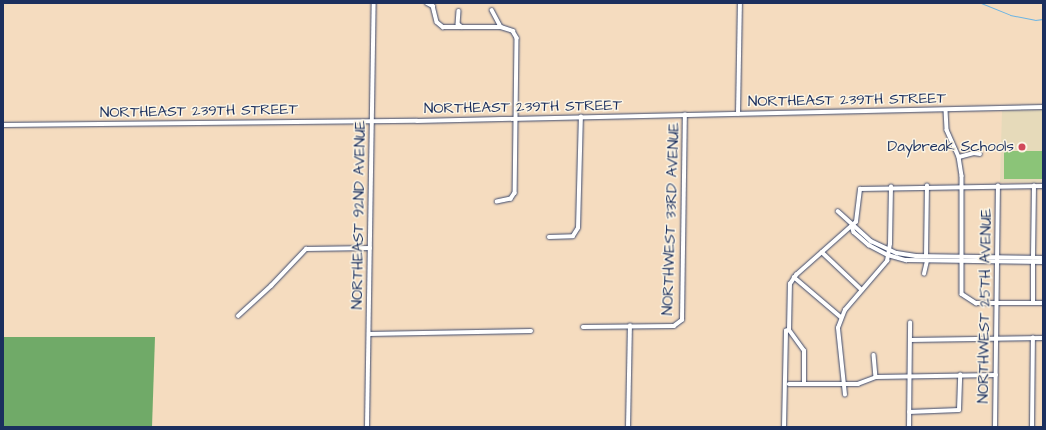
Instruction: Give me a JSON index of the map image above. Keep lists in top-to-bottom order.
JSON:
{
  "streets": {
    "street": [
      "NORTHEAST 239TH STREET",
      "NORTHEAST 92ND AVENUE",
      "NORTHWEST 33RD AVENUE",
      "NORTHWEST 25TH AVENUE"
    ]
  },
  "crossings": [
    ["NORTHEAST 239TH STREET", "NORTHEAST 92ND AVENUE"],
    ["NORTHEAST 239TH STREET", "NORTHWEST 33RD AVENUE"]
  ],
  "places": ["Daybreak Schools"]
}
